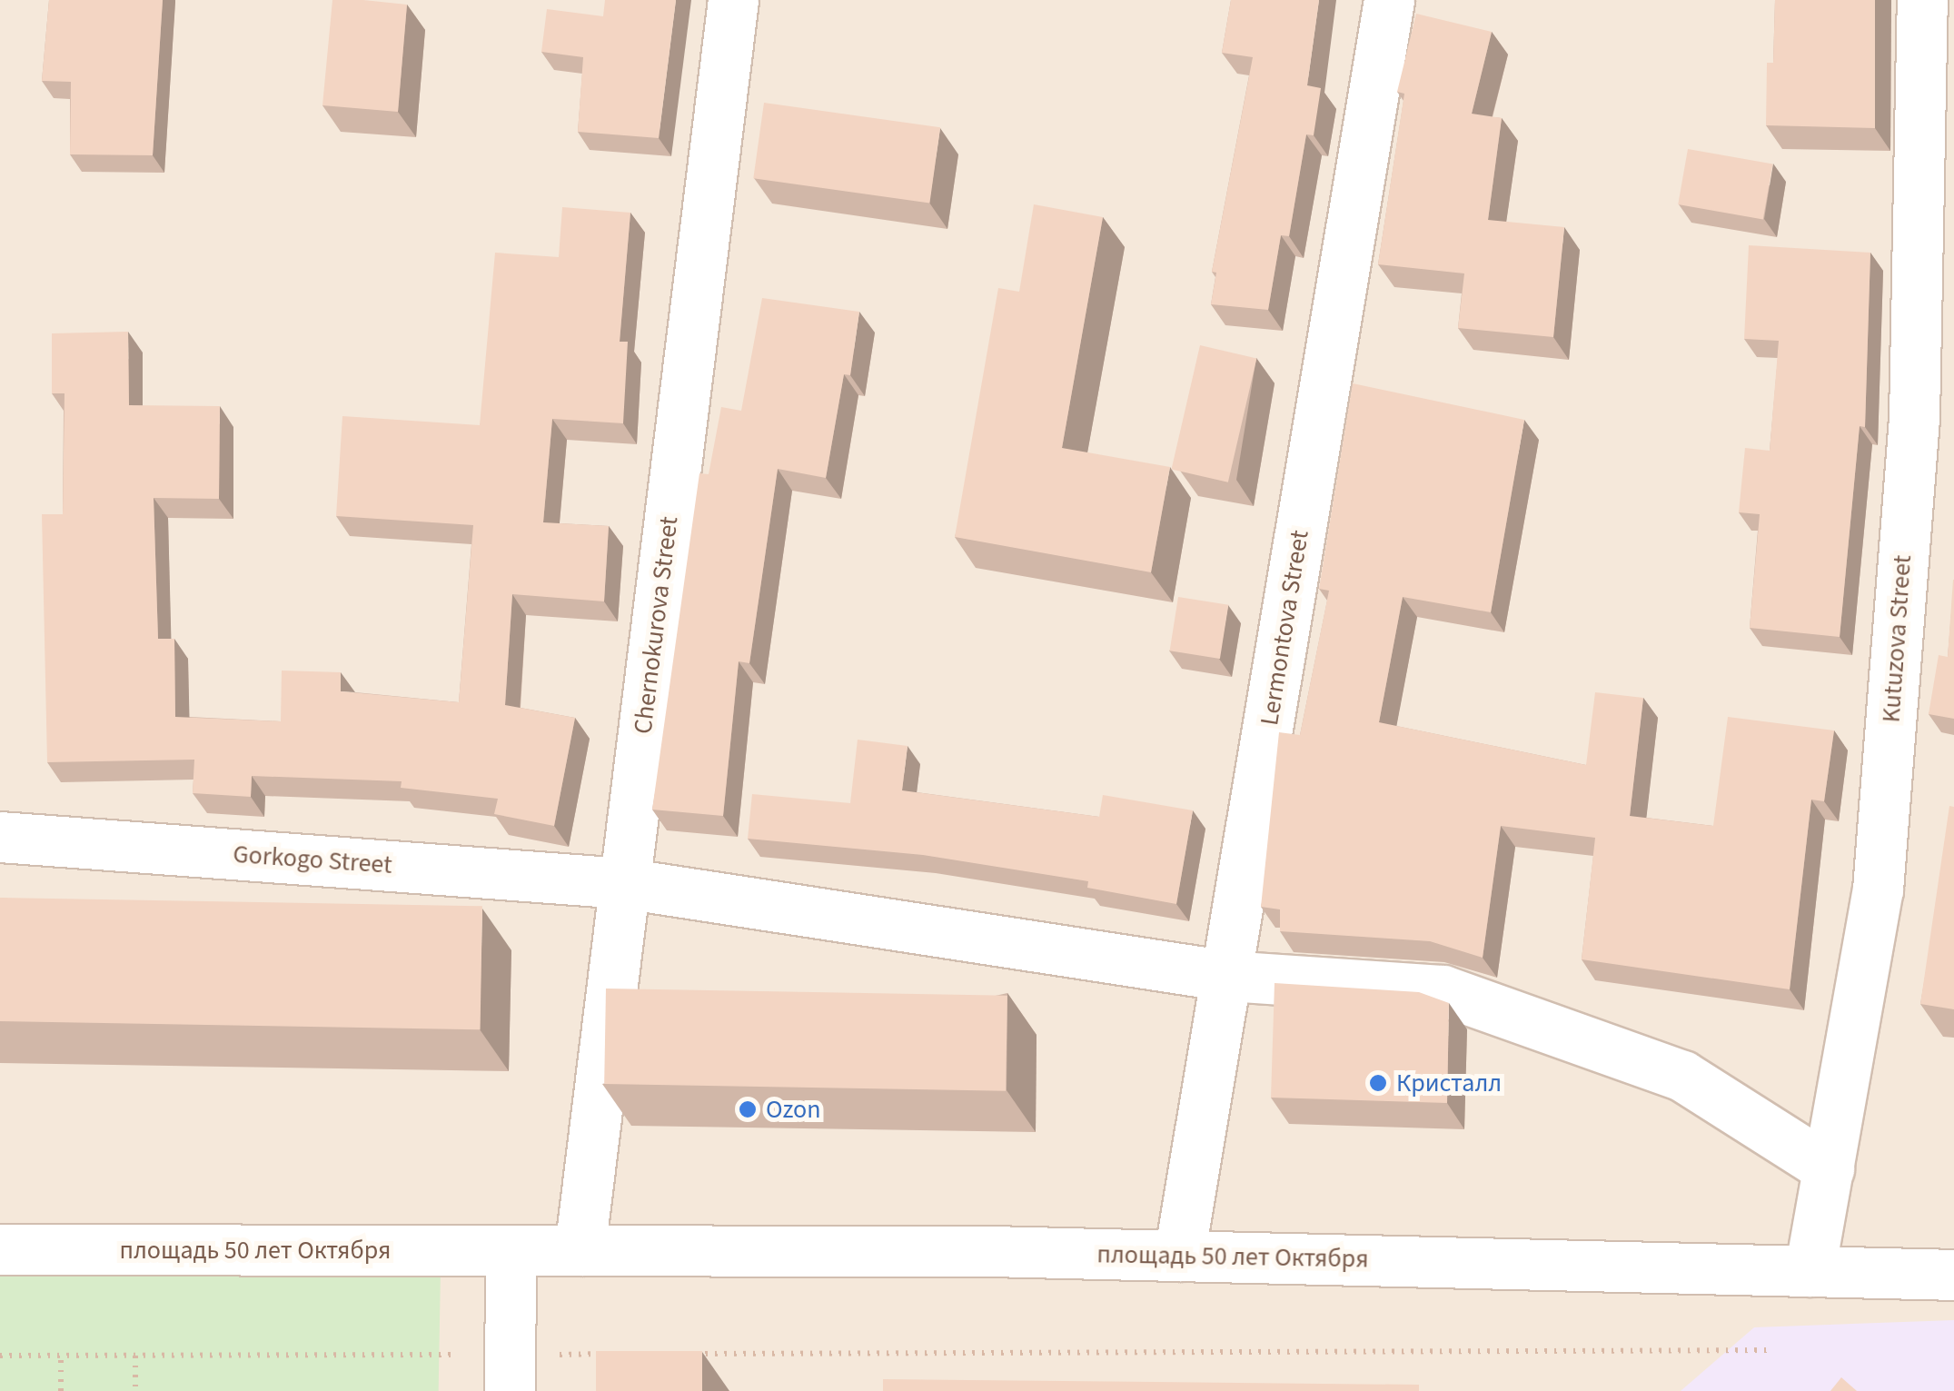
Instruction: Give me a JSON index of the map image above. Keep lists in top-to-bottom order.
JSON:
{
  "streets": {
    "street": [
      "Chernokurova Street",
      "Lermontova Street",
      "Kutuzova Street",
      "Gorkogo Street",
      "площадь 50 лет Октября"
    ]
  },
  "crossings": [
    ["Chernokurova Street", "Gorkogo Street"],
    ["Chernokurova Street", "площадь 50 лет Октября"],
    ["Lermontova Street", "Gorkogo Street"],
    ["Lermontova Street", "площадь 50 лет Октября"],
    ["Kutuzova Street", "Gorkogo Street"],
    ["Kutuzova Street", "площадь 50 лет Октября"]
  ],
  "places": ["Кристалл", "Ozon"]
}
